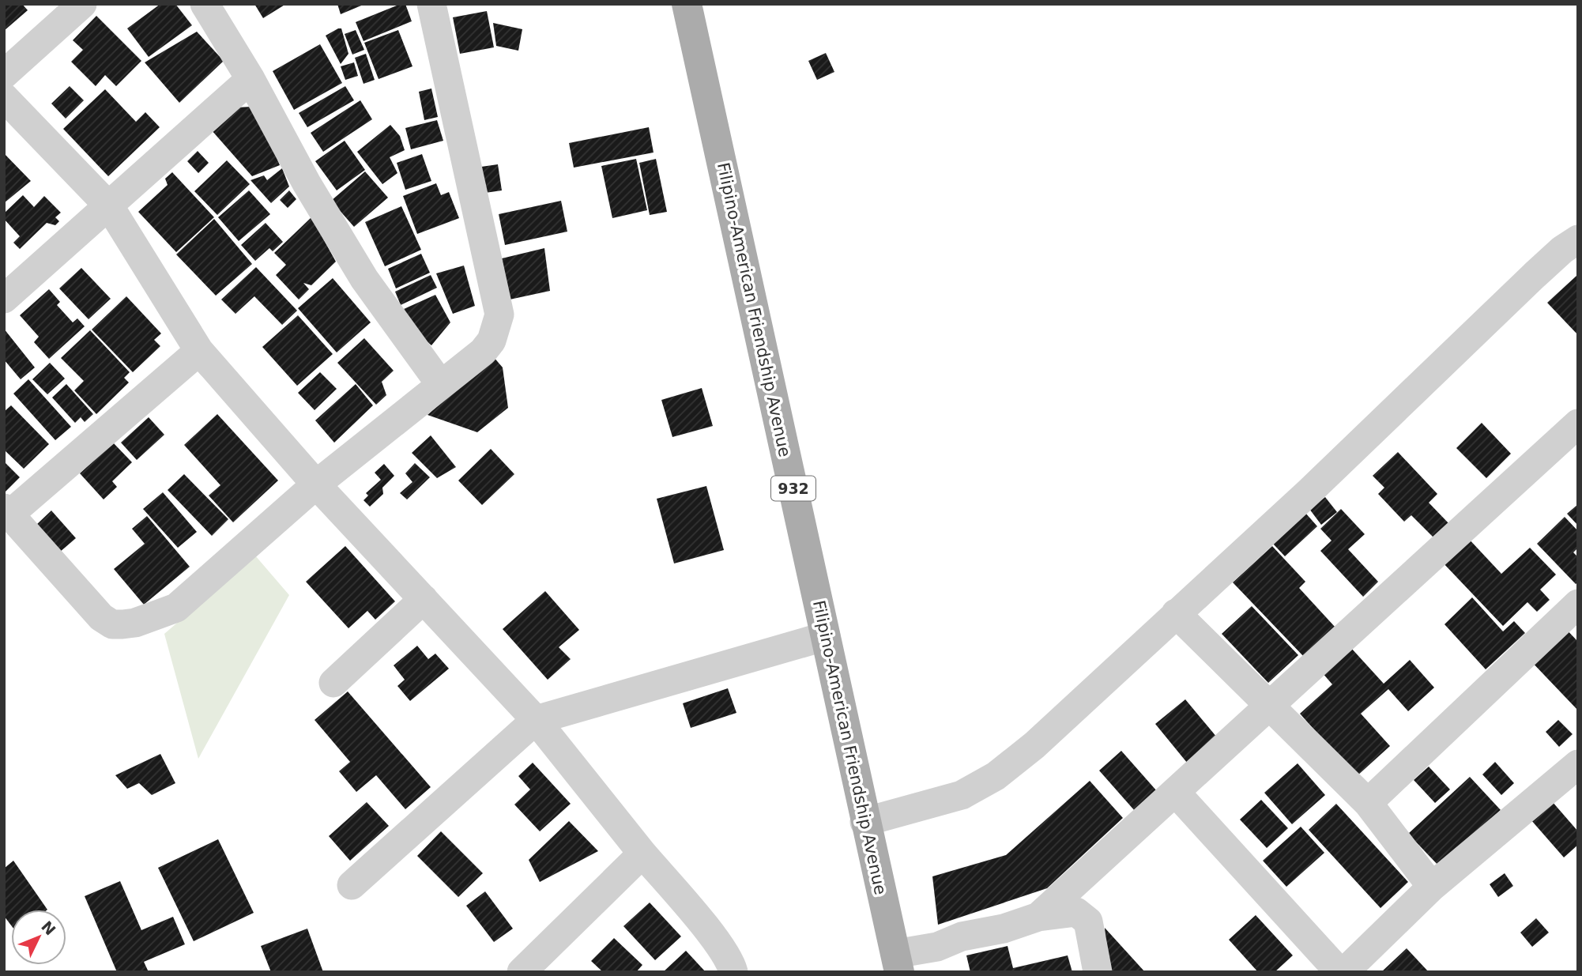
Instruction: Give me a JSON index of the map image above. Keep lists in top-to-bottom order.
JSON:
{
  "streets": {
    "main road": ["Filipino-American Friendship Avenue", "932"]
  },
  "north": "top right"
}
